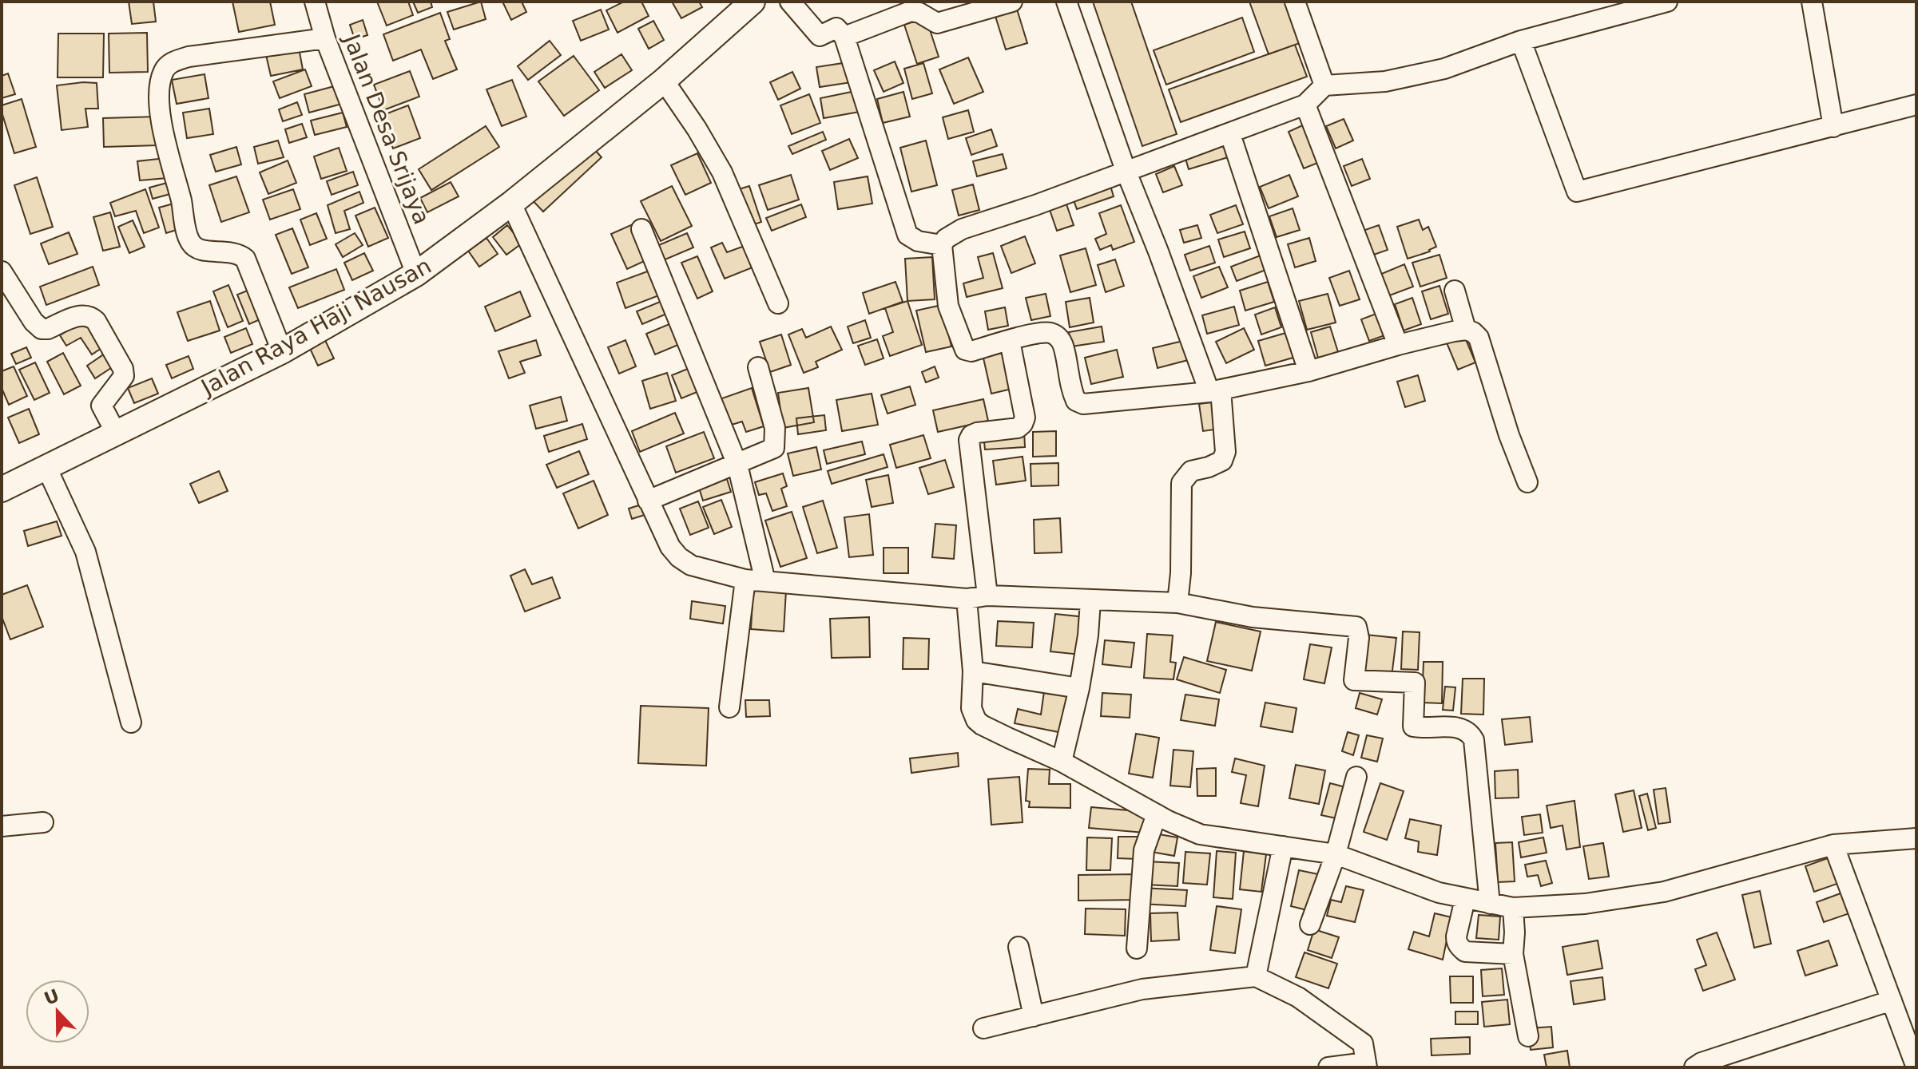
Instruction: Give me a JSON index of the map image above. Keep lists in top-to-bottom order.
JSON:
{
  "streets": {
    "street": ["Jalan Desa Srijaya", "Jalan Raya Haji Nausan"]
  },
  "crossings": [
    ["Jalan Desa Srijaya", "Jalan Raya Haji Nausan"]
  ],
  "north": "top"
}
